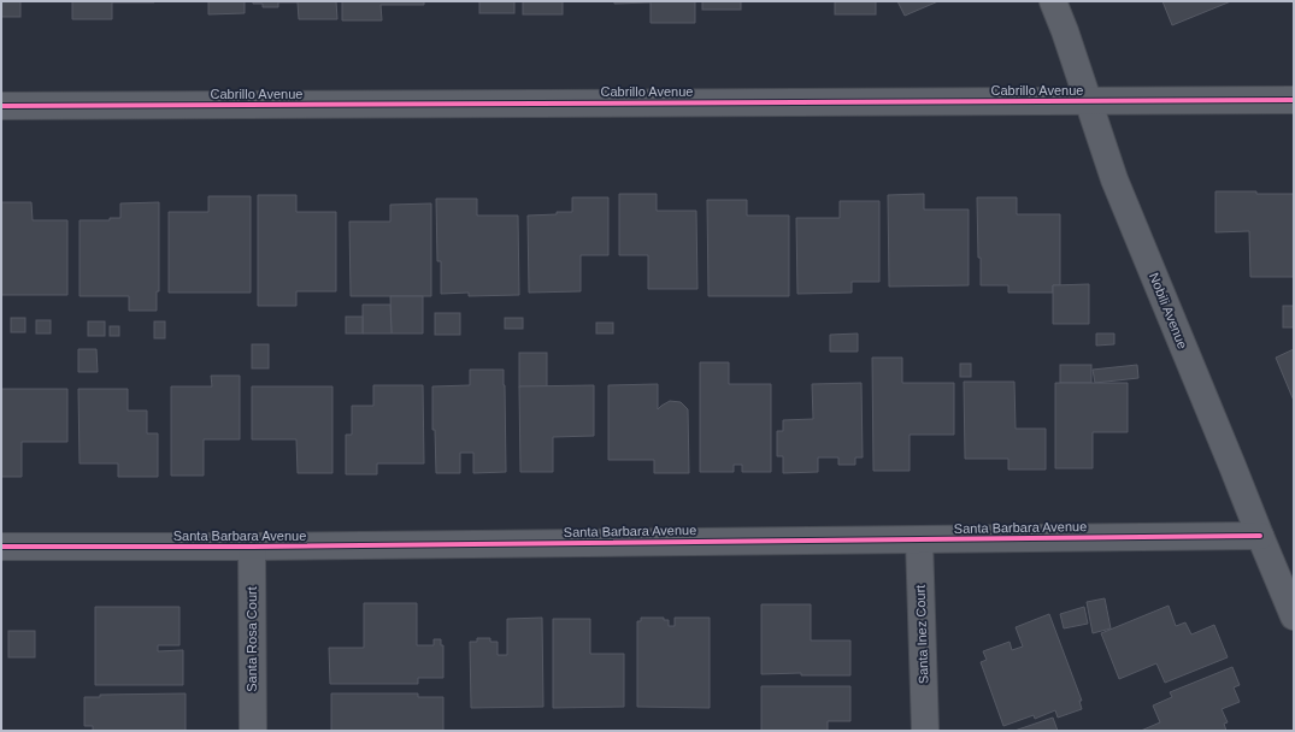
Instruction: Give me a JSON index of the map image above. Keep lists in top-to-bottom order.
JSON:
{
  "streets": {
    "street": [
      "Cabrillo Avenue",
      "Nobili Avenue",
      "Santa Barbara Avenue",
      "Santa Inez Court",
      "Santa Rosa Court"
    ]
  },
  "crossings": [
    ["Cabrillo Avenue", "Nobili Avenue"],
    ["Nobili Avenue", "Santa Barbara Avenue"],
    ["Santa Barbara Avenue", "Santa Inez Court"],
    ["Santa Barbara Avenue", "Santa Rosa Court"]
  ]
}
